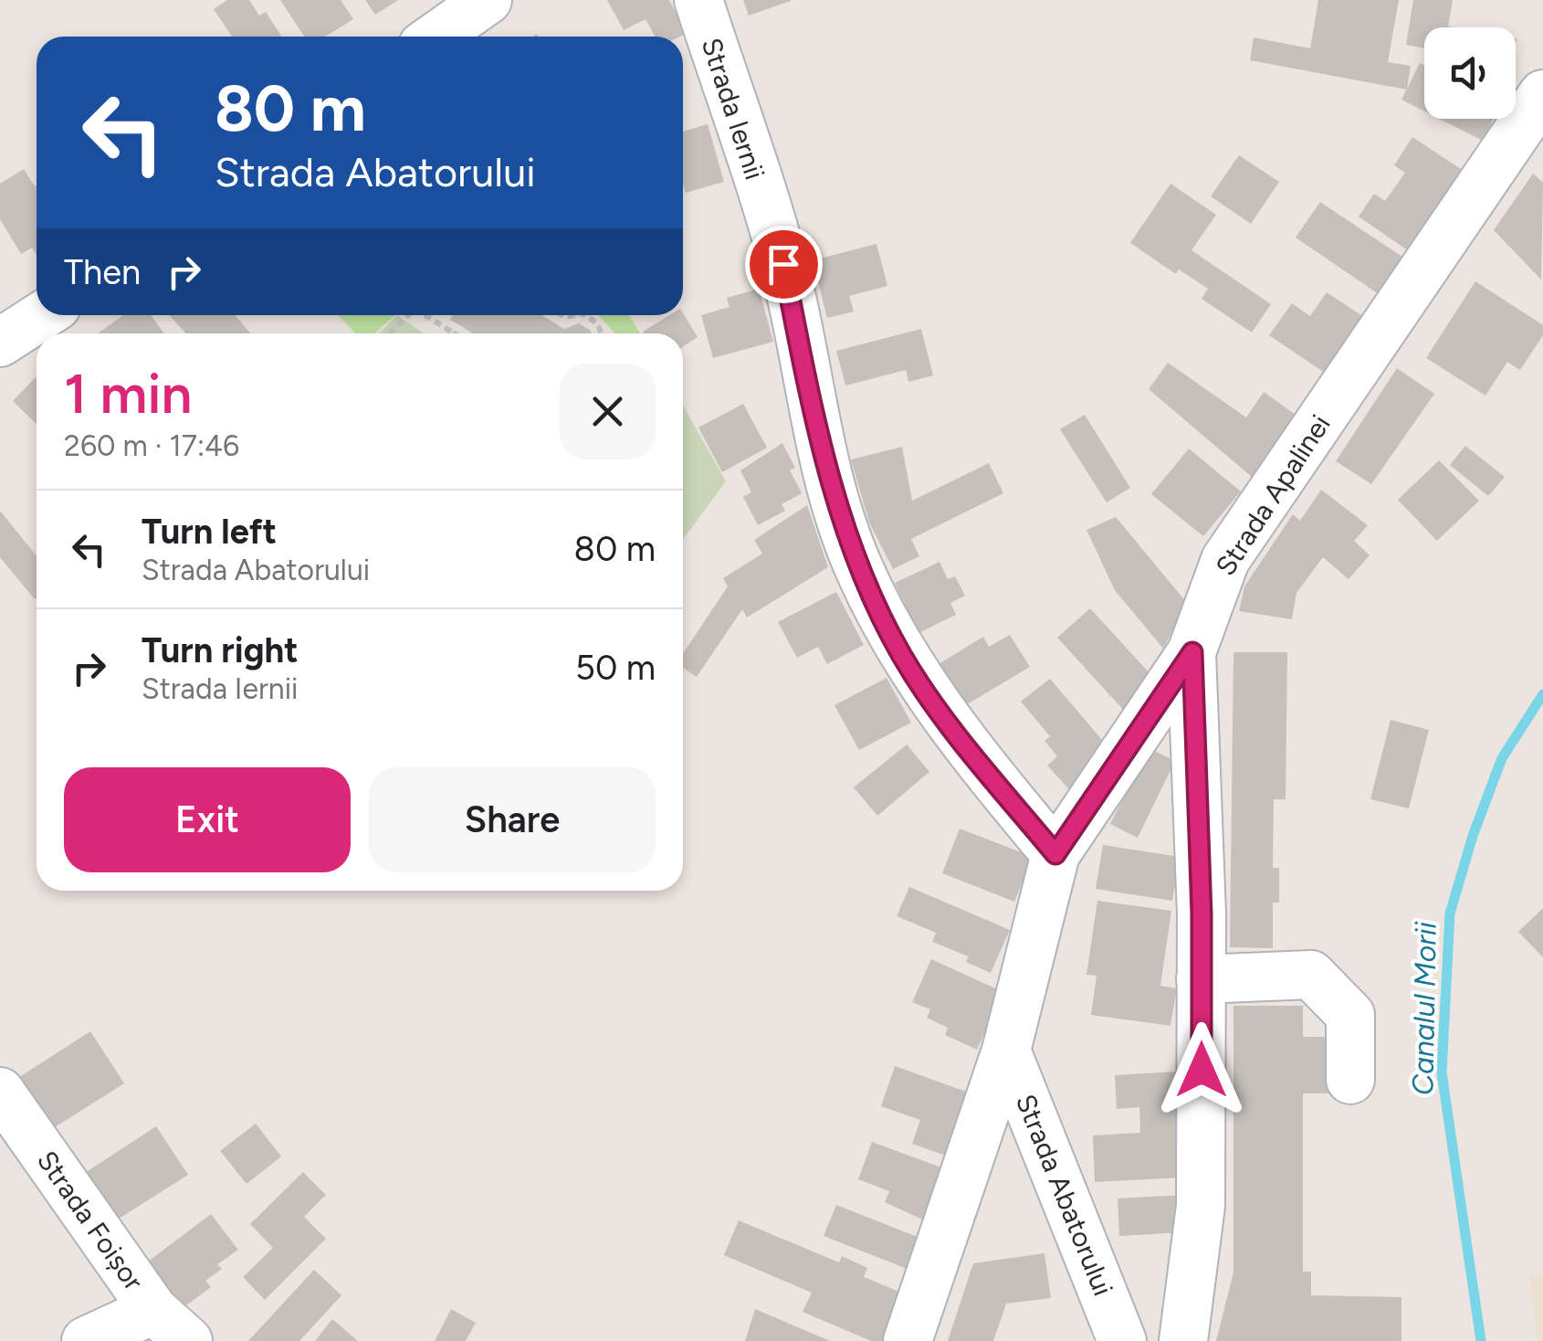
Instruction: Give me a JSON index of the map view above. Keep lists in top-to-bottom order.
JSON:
{
  "streets": {
    "street": [
      "Strada Iernii",
      "Strada Apalinei",
      "Strada Abatorului",
      "Strada Foișor"
    ]
  },
  "crossings": [
    ["Strada Iernii", "Strada Abatorului"],
    ["Strada Apalinei", "Strada Abatorului"]
  ],
  "water": ["Canalul Morii"],
  "page": {
    "turn": ["80 m", "Strada Abatorului"],
    "then": "Then",
    "heading": ["1 min", "260 m · 17:46"],
    "list": [
      {
        "name": "Turn left",
        "note": "Strada Abatorului",
        "value": "80 m"
      },
      {
        "name": "Turn right",
        "note": "Strada Iernii",
        "value": "50 m"
      }
    ],
    "buttons": ["Exit", "Share"]
  }
}
